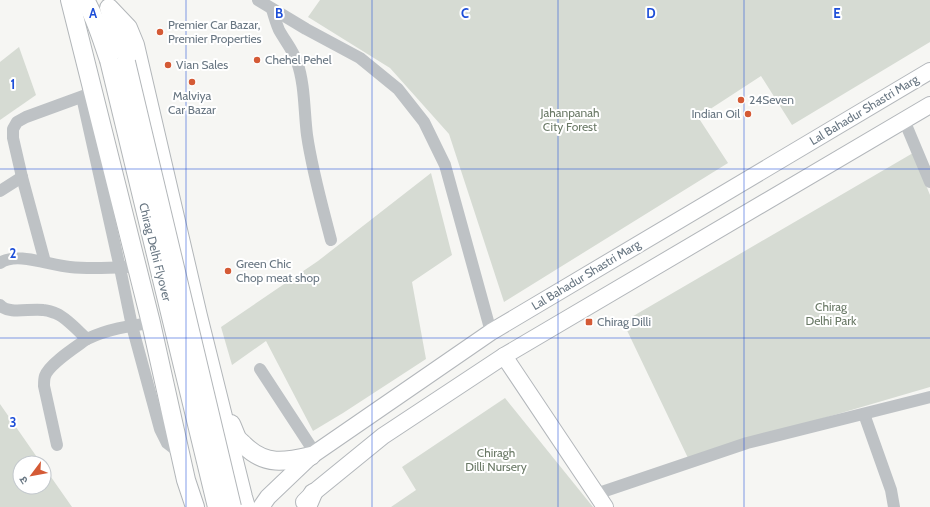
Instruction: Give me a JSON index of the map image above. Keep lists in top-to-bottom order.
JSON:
{
  "streets": {
    "main road": ["Lal Bahadur Shastri Marg", "Chirag Delhi Flyover"]
  },
  "parks": ["Jahanpanah City Forest", "Chirag Delhi Park", "Chiragh Dilli Nursery"],
  "places": {
    "other": [
      "Premier Car Bazar, Premier Properties",
      "Chehel Pehel",
      "Vian Sales",
      "Malviya Car Bazar",
      "24Seven",
      "Indian Oil",
      "Green Chic Chop meat shop"
    ],
    "transit": ["Chirag Dilli"]
  },
  "north": "bottom left",
  "grid": {
    "columns": [
      "A",
      "B",
      "C",
      "D",
      "E"
    ],
    "rows": ["1", "2", "3"]
  }
}
